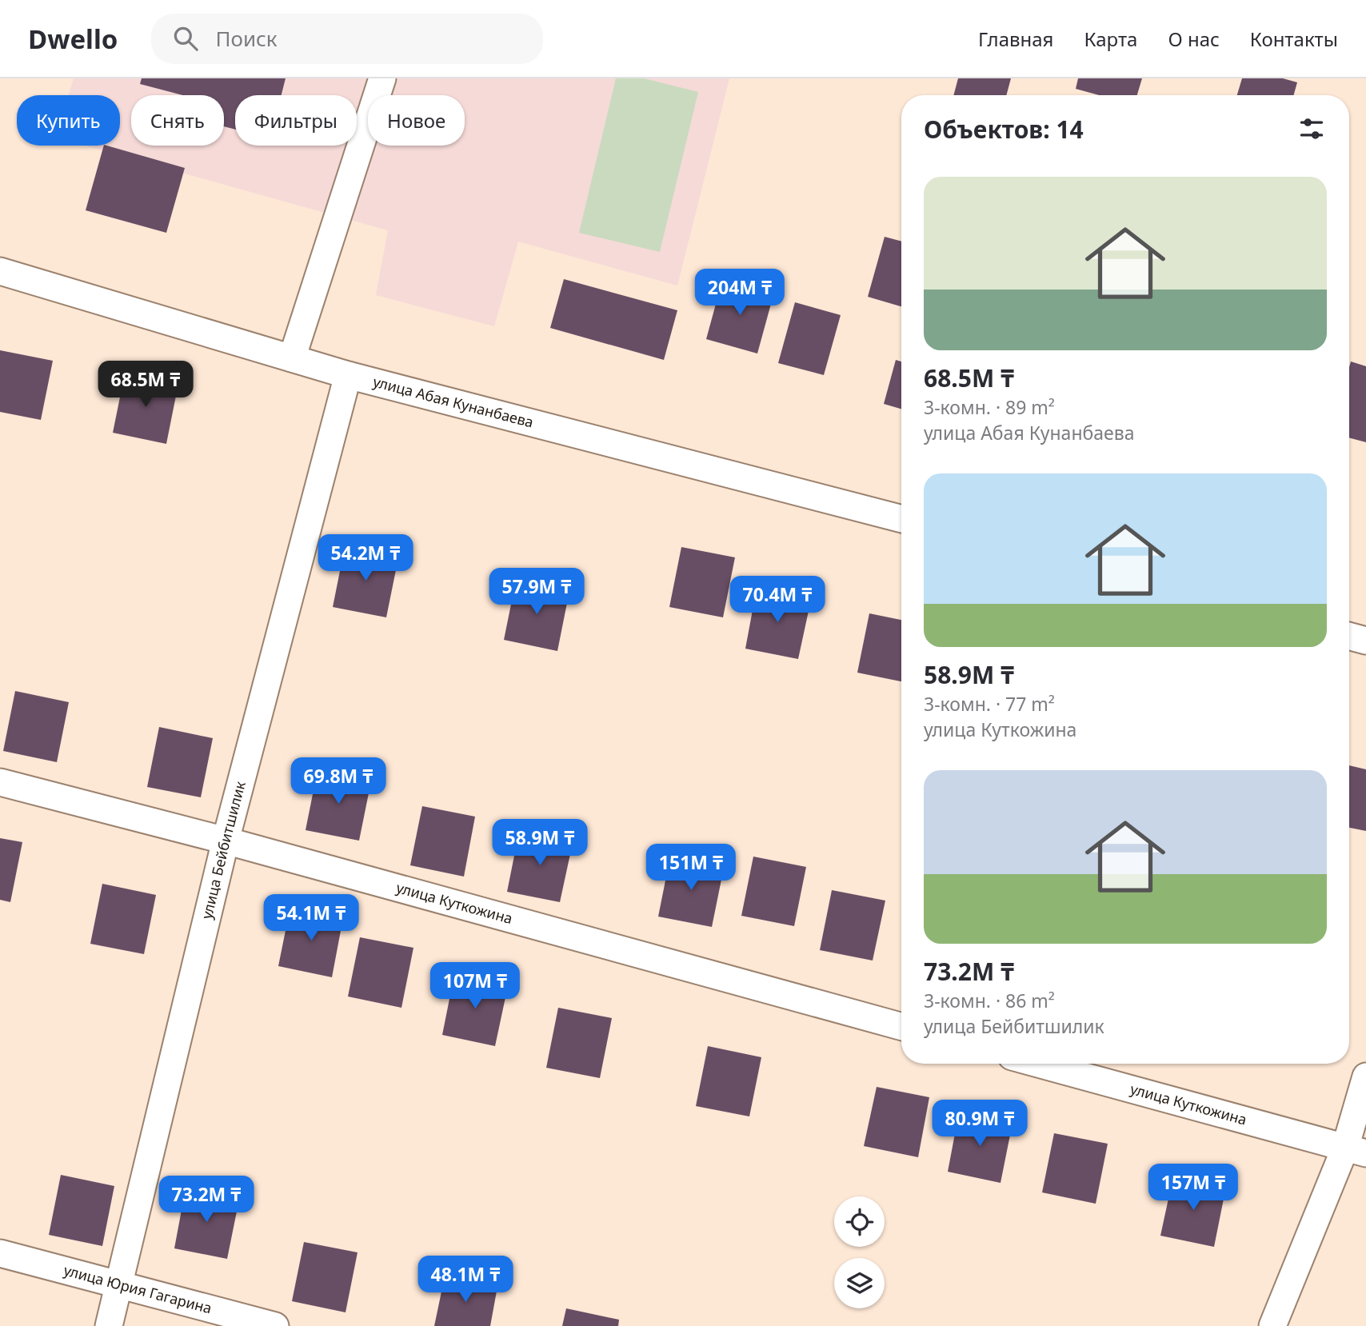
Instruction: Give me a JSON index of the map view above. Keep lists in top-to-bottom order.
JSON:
{
  "streets": {
    "street": [
      "улица Абая Кунанбаева",
      "улица Бейбитшилик",
      "улица Куткожина",
      "улица Юрия Гагарина"
    ]
  },
  "crossings": [
    ["улица Абая Кунанбаева", "улица Бейбитшилик"],
    ["улица Бейбитшилик", "улица Куткожина"],
    ["улица Бейбитшилик", "улица Юрия Гагарина"]
  ],
  "page": {
    "header": "Dwello",
    "search": "Поиск",
    "nav": [
      "Главная",
      "Карта",
      "О нас",
      "Контакты"
    ],
    "chip": [
      "Купить",
      "Снять",
      "Фильтры",
      "Новое"
    ],
    "heading": "Объектов: 14",
    "list": [
      {
        "name": "68.5M ₸",
        "note": "3-комн. · 89 m² · улица Абая Кунанбаева"
      },
      {
        "name": "58.9M ₸",
        "note": "3-комн. · 77 m² · улица Куткожина"
      },
      {
        "name": "73.2M ₸",
        "note": "3-комн. · 86 m² · улица Бейбитшилик"
      }
    ],
    "price": [
      "204M ₸",
      "68.5M ₸",
      "54.2M ₸",
      "57.9M ₸",
      "70.4M ₸",
      "69.8M ₸",
      "58.9M ₸",
      "151M ₸",
      "54.1M ₸",
      "107M ₸",
      "80.9M ₸",
      "157M ₸",
      "73.2M ₸",
      "48.1M ₸"
    ]
  }
}
